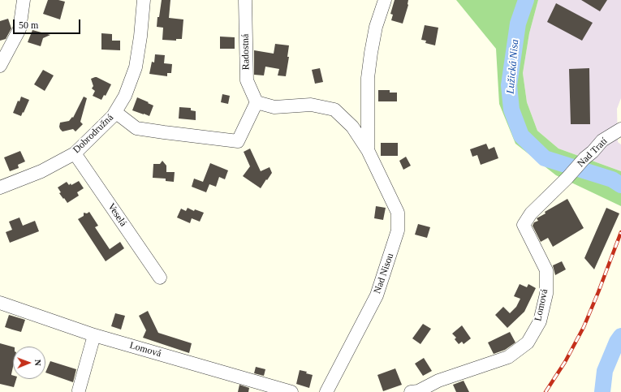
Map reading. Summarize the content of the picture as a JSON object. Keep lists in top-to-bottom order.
{
  "streets": {
    "street": [
      "Radostná",
      "Dobrodružná",
      "Nad Tratí",
      "Veselá",
      "Nad Nisou",
      "Lomová"
    ]
  },
  "crossings": [
    ["Radostná", "Nad Nisou"],
    ["Dobrodružná", "Veselá"],
    ["Nad Tratí", "Lomová"]
  ],
  "water": ["Lužická Nisa"],
  "scale_bar": "50 m",
  "north": "right"
}
